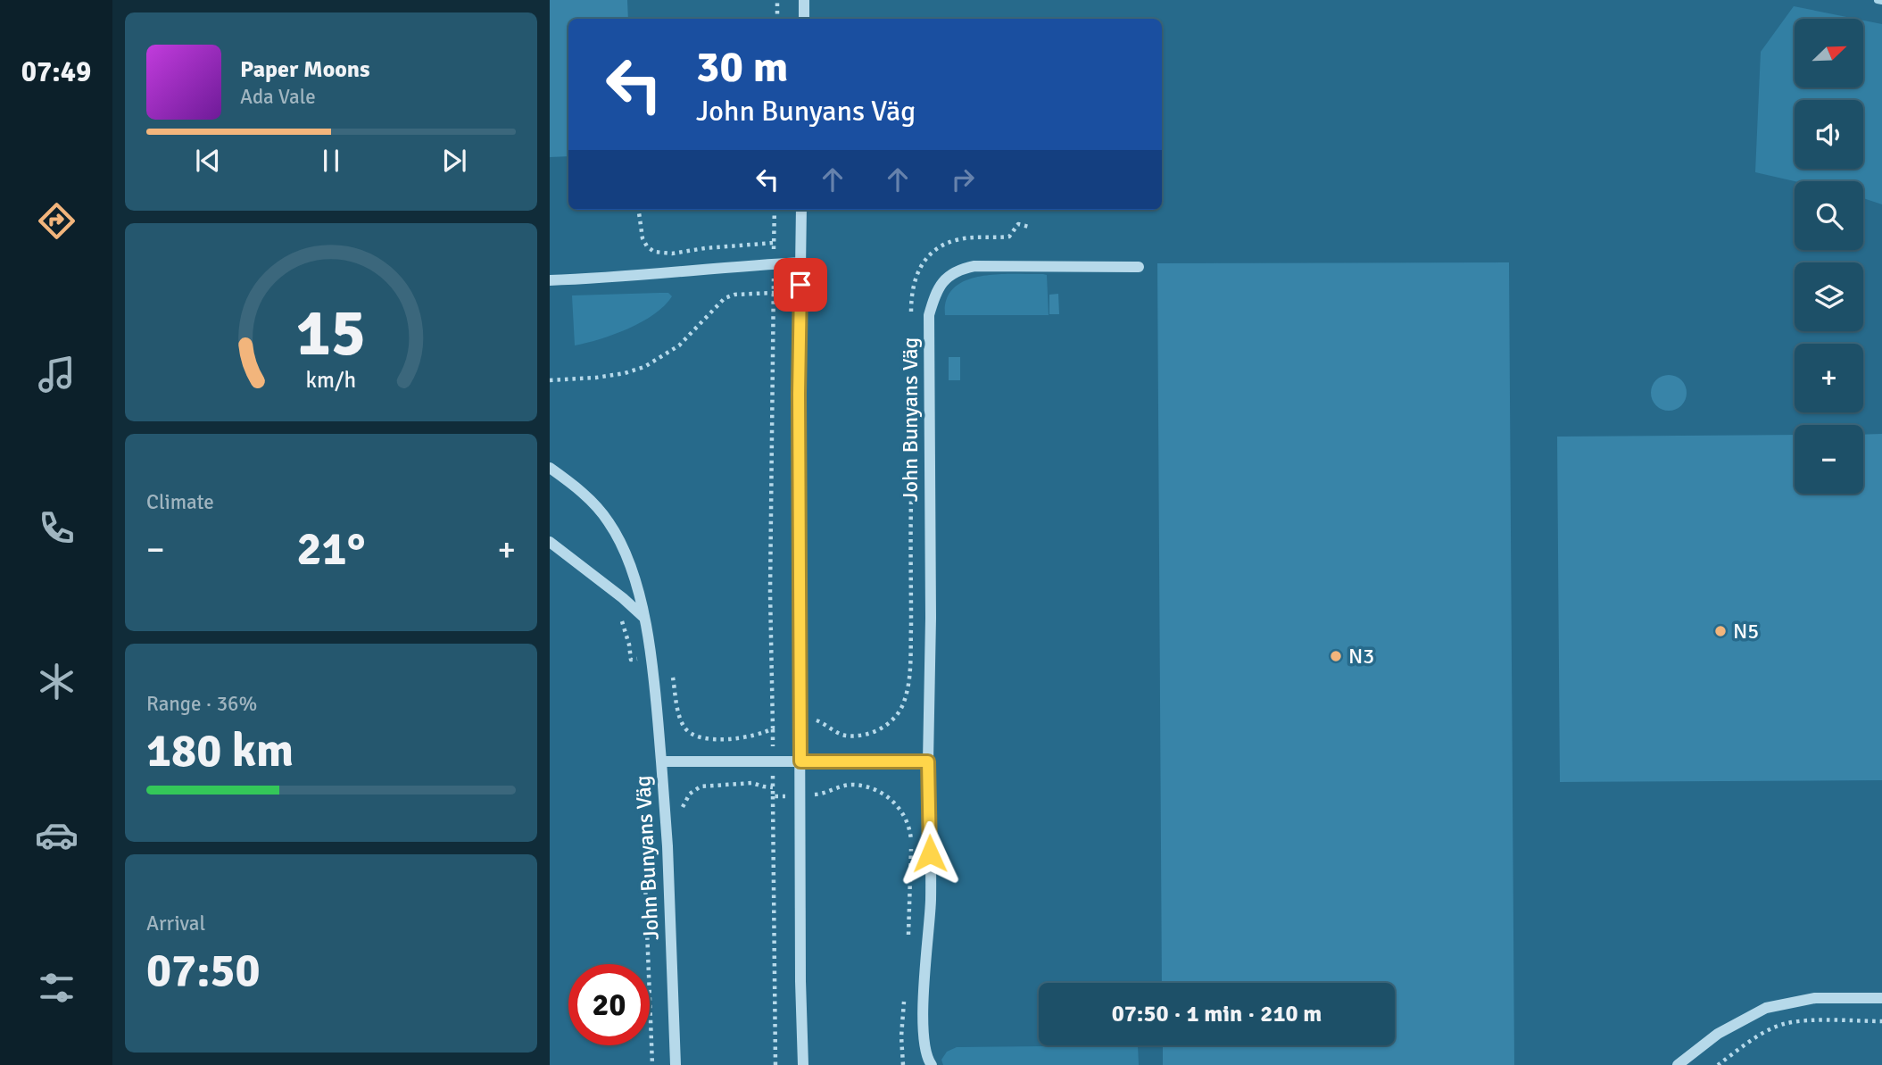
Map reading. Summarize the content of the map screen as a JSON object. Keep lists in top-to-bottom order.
{
  "streets": {
    "street": ["John Bunyans Väg"]
  },
  "places": ["N5", "N3"],
  "north": "top right",
  "page": {
    "tabs": "07:49",
    "map_buttons": ["+", "−"],
    "turn": ["30 m", "John Bunyans Väg"],
    "song": ["Paper Moons", "Ada Vale"],
    "tile": [
      "Climate",
      ["Range · 36%", "180 km"],
      ["Arrival", "07:50"]
    ],
    "heat": ["−", "21°", "+"],
    "limit": "20",
    "trip": "07:50 · 1 min · 210 m",
    "gauge": ["15", "km/h"]
  }
}
